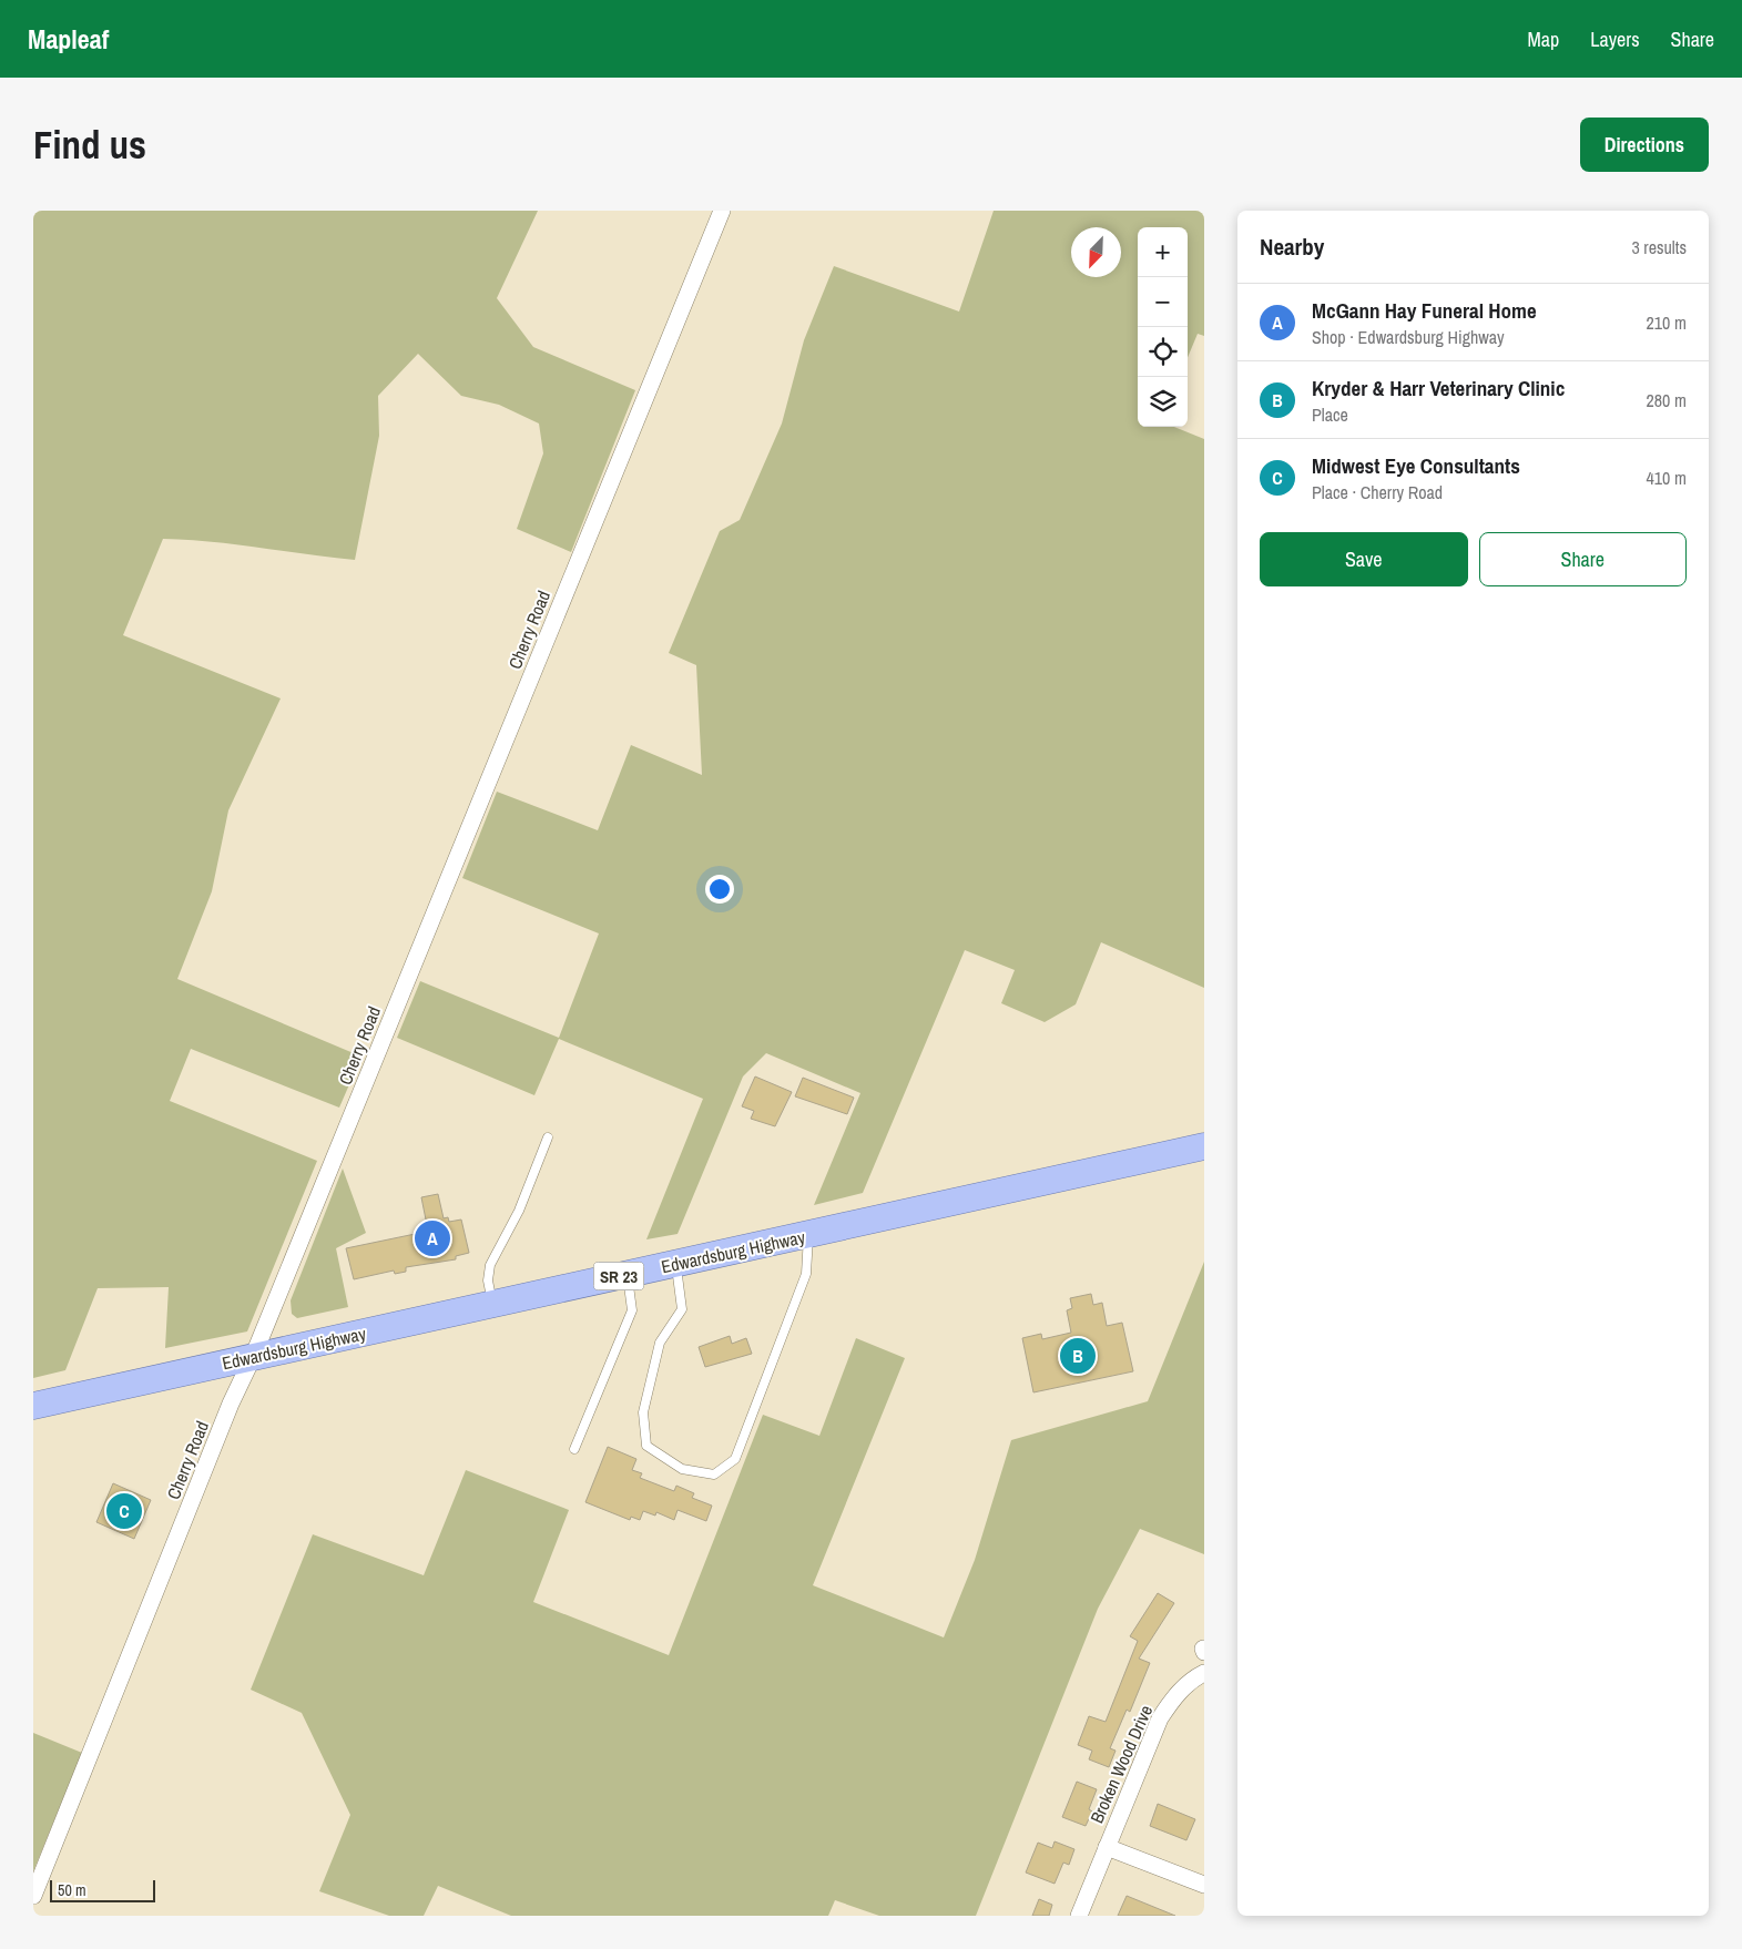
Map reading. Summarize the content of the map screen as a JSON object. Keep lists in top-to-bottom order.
{
  "streets": {
    "main road": ["Edwardsburg Highway", "SR 23"],
    "street": ["Cherry Road", "Broken Wood Drive"]
  },
  "crossings": [
    ["Cherry Road", "Edwardsburg Highway"]
  ],
  "scale_bar": "50 m",
  "north": "bottom left",
  "page": {
    "header": "Mapleaf",
    "nav": ["Map", "Layers", "Share"],
    "buttons": [
      "Directions",
      ["Save", "Share"]
    ],
    "title": "Find us",
    "heading": ["Nearby", "3 results"],
    "map_buttons": ["+", "−"],
    "list": [
      {
        "mark": "A",
        "name": "McGann Hay Funeral Home",
        "note": "Shop · Edwardsburg Highway",
        "value": "210 m"
      },
      {
        "mark": "B",
        "name": "Kryder & Harr Veterinary Clinic",
        "note": "Place",
        "value": "280 m"
      },
      {
        "mark": "C",
        "name": "Midwest Eye Consultants",
        "note": "Place · Cherry Road",
        "value": "410 m"
      }
    ],
    "pins": ["A", "B", "C"],
    "scale": "50 m"
  }
}
